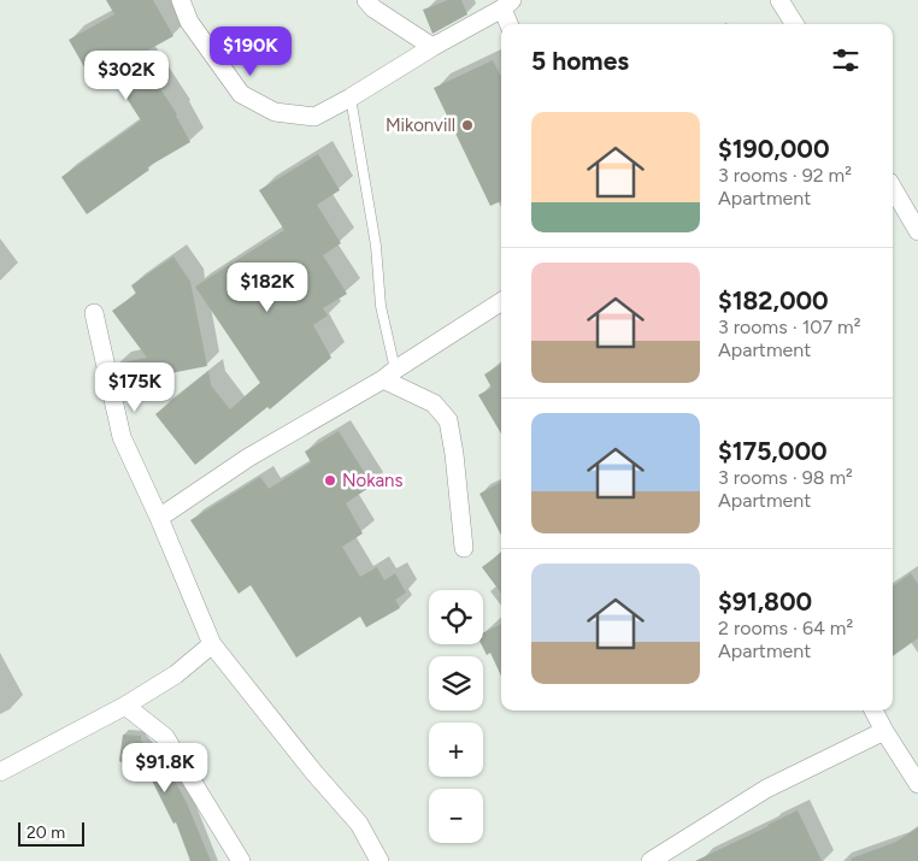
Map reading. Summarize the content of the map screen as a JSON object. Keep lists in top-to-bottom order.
{
  "places": ["Mikonvill", "Nokans"],
  "scale_bar": "20 m",
  "page": {
    "heading": "5 homes",
    "price": [
      "$190K",
      "$302K",
      "$182K",
      "$175K",
      "$91.8K"
    ],
    "list": [
      {
        "name": "$190,000",
        "note": "3 rooms · 92 m² · Apartment"
      },
      {
        "name": "$182,000",
        "note": "3 rooms · 107 m² · Apartment"
      },
      {
        "name": "$175,000",
        "note": "3 rooms · 98 m² · Apartment"
      },
      {
        "name": "$91,800",
        "note": "2 rooms · 64 m² · Apartment"
      }
    ],
    "map_buttons": ["+", "−"],
    "scale": "20 m"
  }
}
